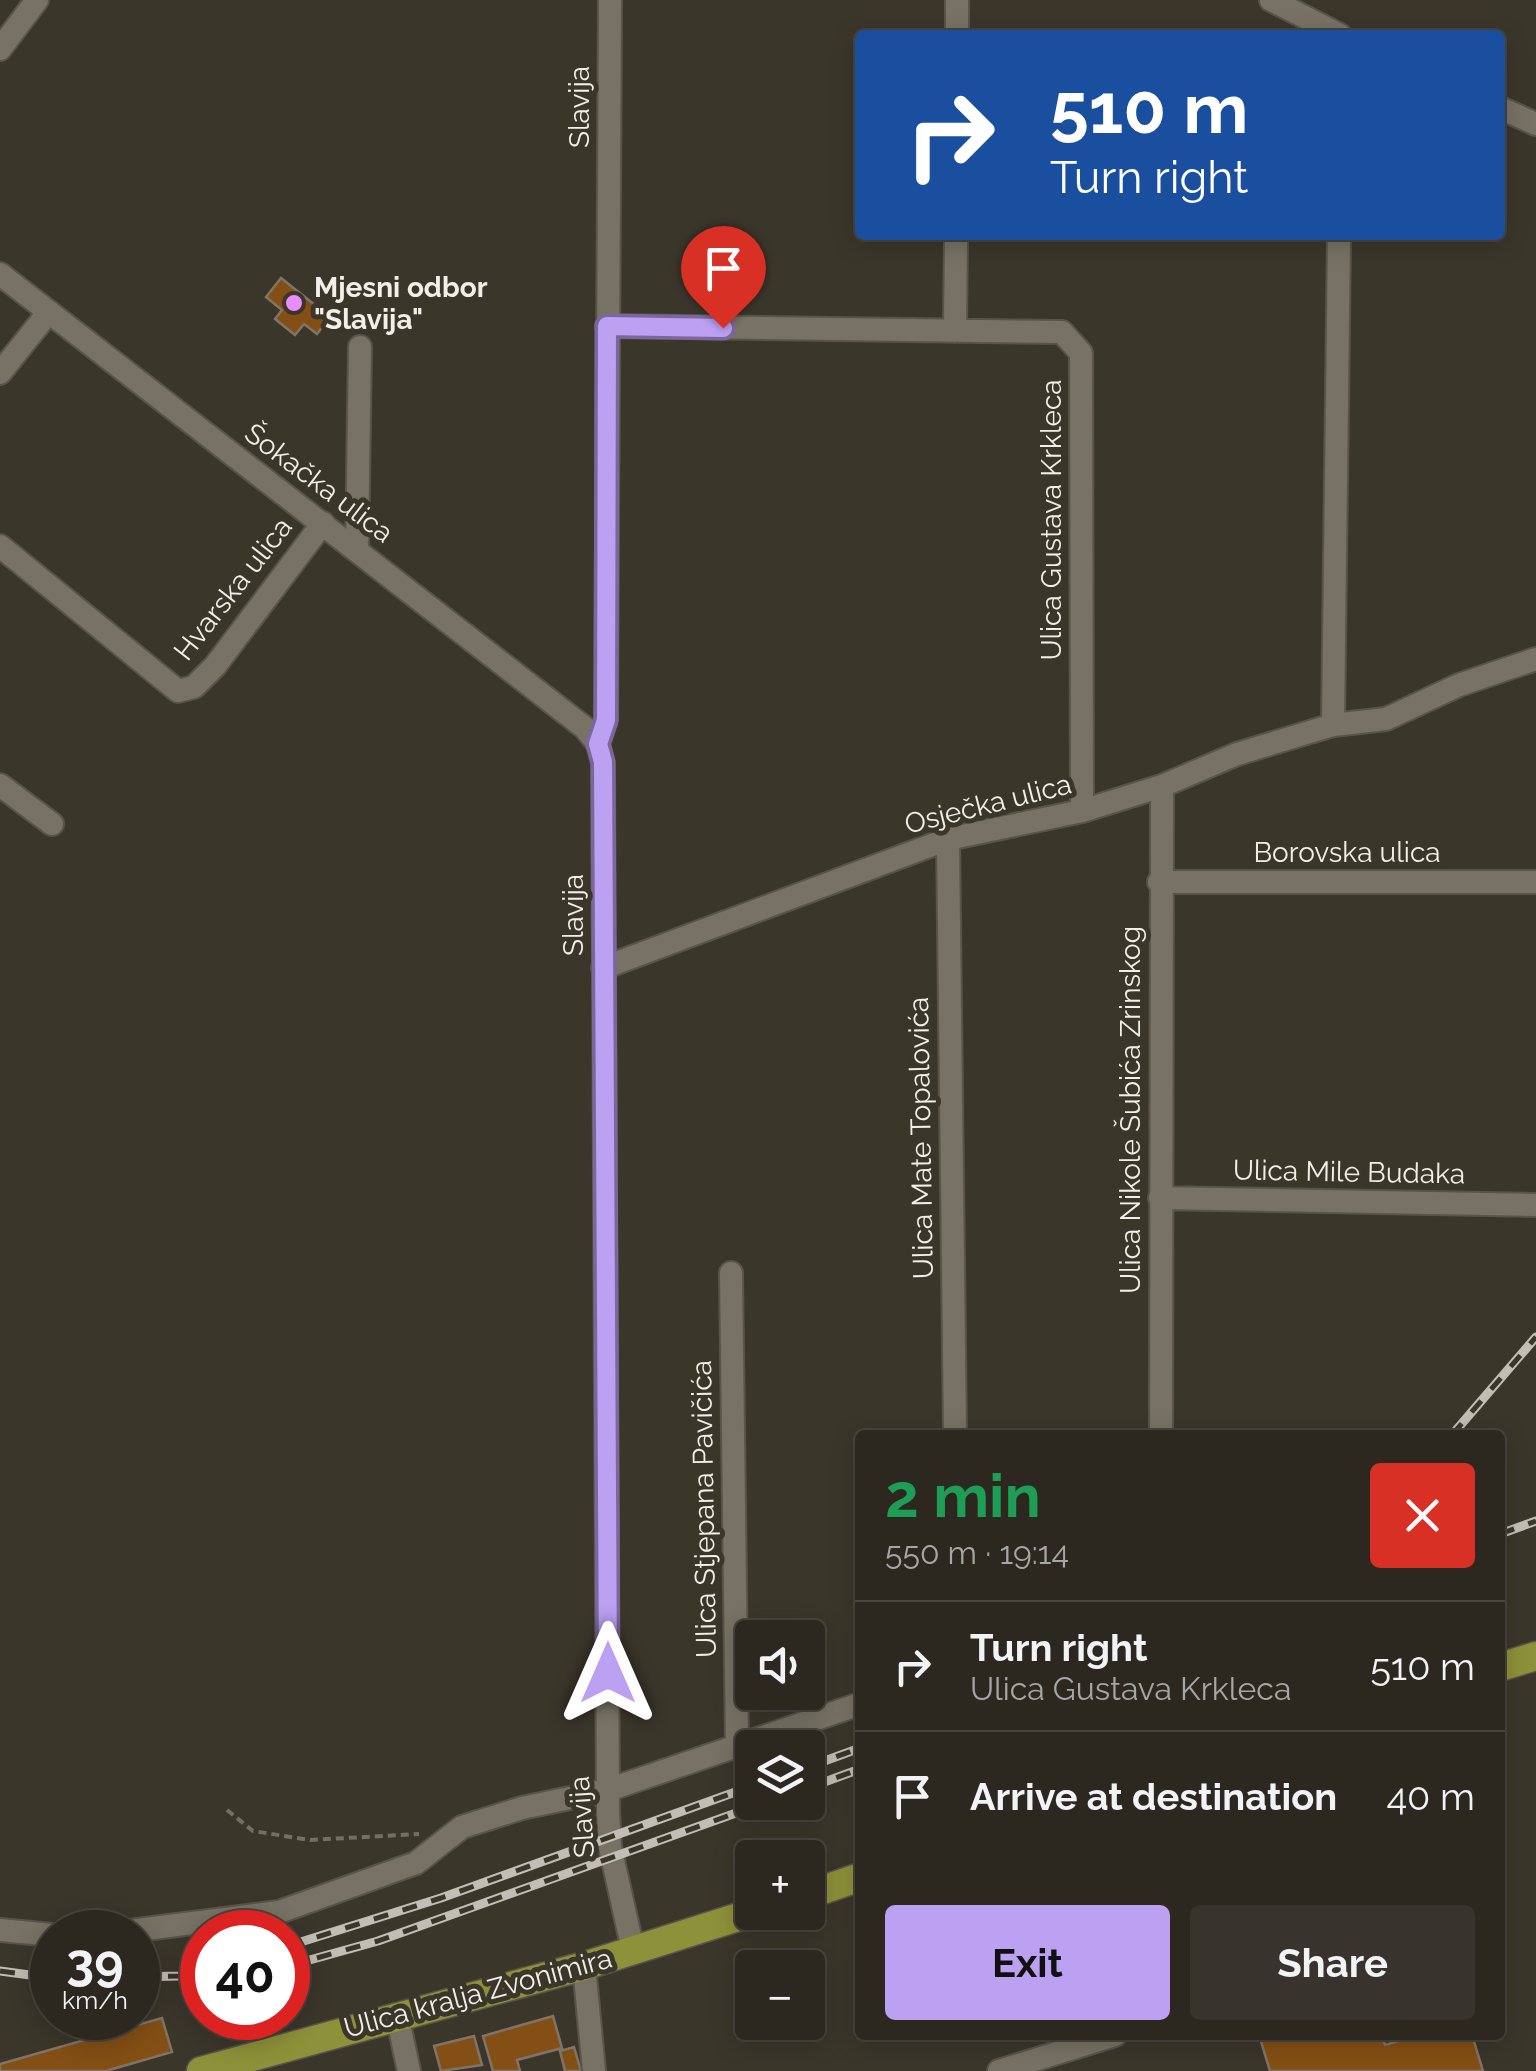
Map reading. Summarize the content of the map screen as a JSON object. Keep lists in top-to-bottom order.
{
  "streets": {
    "main road": ["Ulica kralja Zvonimira"],
    "street": [
      "Slavija",
      "Šokačka ulica",
      "Ulica Gustava Krkleca",
      "Hvarska ulica",
      "Osječka ulica",
      "Borovska ulica",
      "Ulica Nikole Šubića Zrinskog",
      "Ulica Mate Topalovića",
      "Ulica Mile Budaka",
      "Ulica Stjepana Pavičića"
    ]
  },
  "crossings": [
    ["Slavija", "Šokačka ulica"],
    ["Slavija", "Ulica Gustava Krkleca"],
    ["Slavija", "Osječka ulica"],
    ["Slavija", "Ulica kralja Zvonimira"],
    ["Šokačka ulica", "Hvarska ulica"],
    ["Ulica Gustava Krkleca", "Osječka ulica"],
    ["Osječka ulica", "Ulica Nikole Šubića Zrinskog"],
    ["Osječka ulica", "Ulica Mate Topalovića"],
    ["Borovska ulica", "Ulica Nikole Šubića Zrinskog"],
    ["Ulica Nikole Šubića Zrinskog", "Ulica Mile Budaka"]
  ],
  "places": ["Mjesni odbor \"Slavija\""],
  "page": {
    "turn": ["510 m", "Turn right"],
    "heading": ["2 min", "550 m · 19:14"],
    "list": [
      {
        "name": "Turn right",
        "note": "Ulica Gustava Krkleca",
        "value": "510 m"
      },
      {
        "name": "Arrive at destination",
        "value": "40 m"
      }
    ],
    "map_buttons": ["+", "−"],
    "buttons": ["Exit", "Share"],
    "speed": "39 km/h",
    "limit": "40"
  }
}
